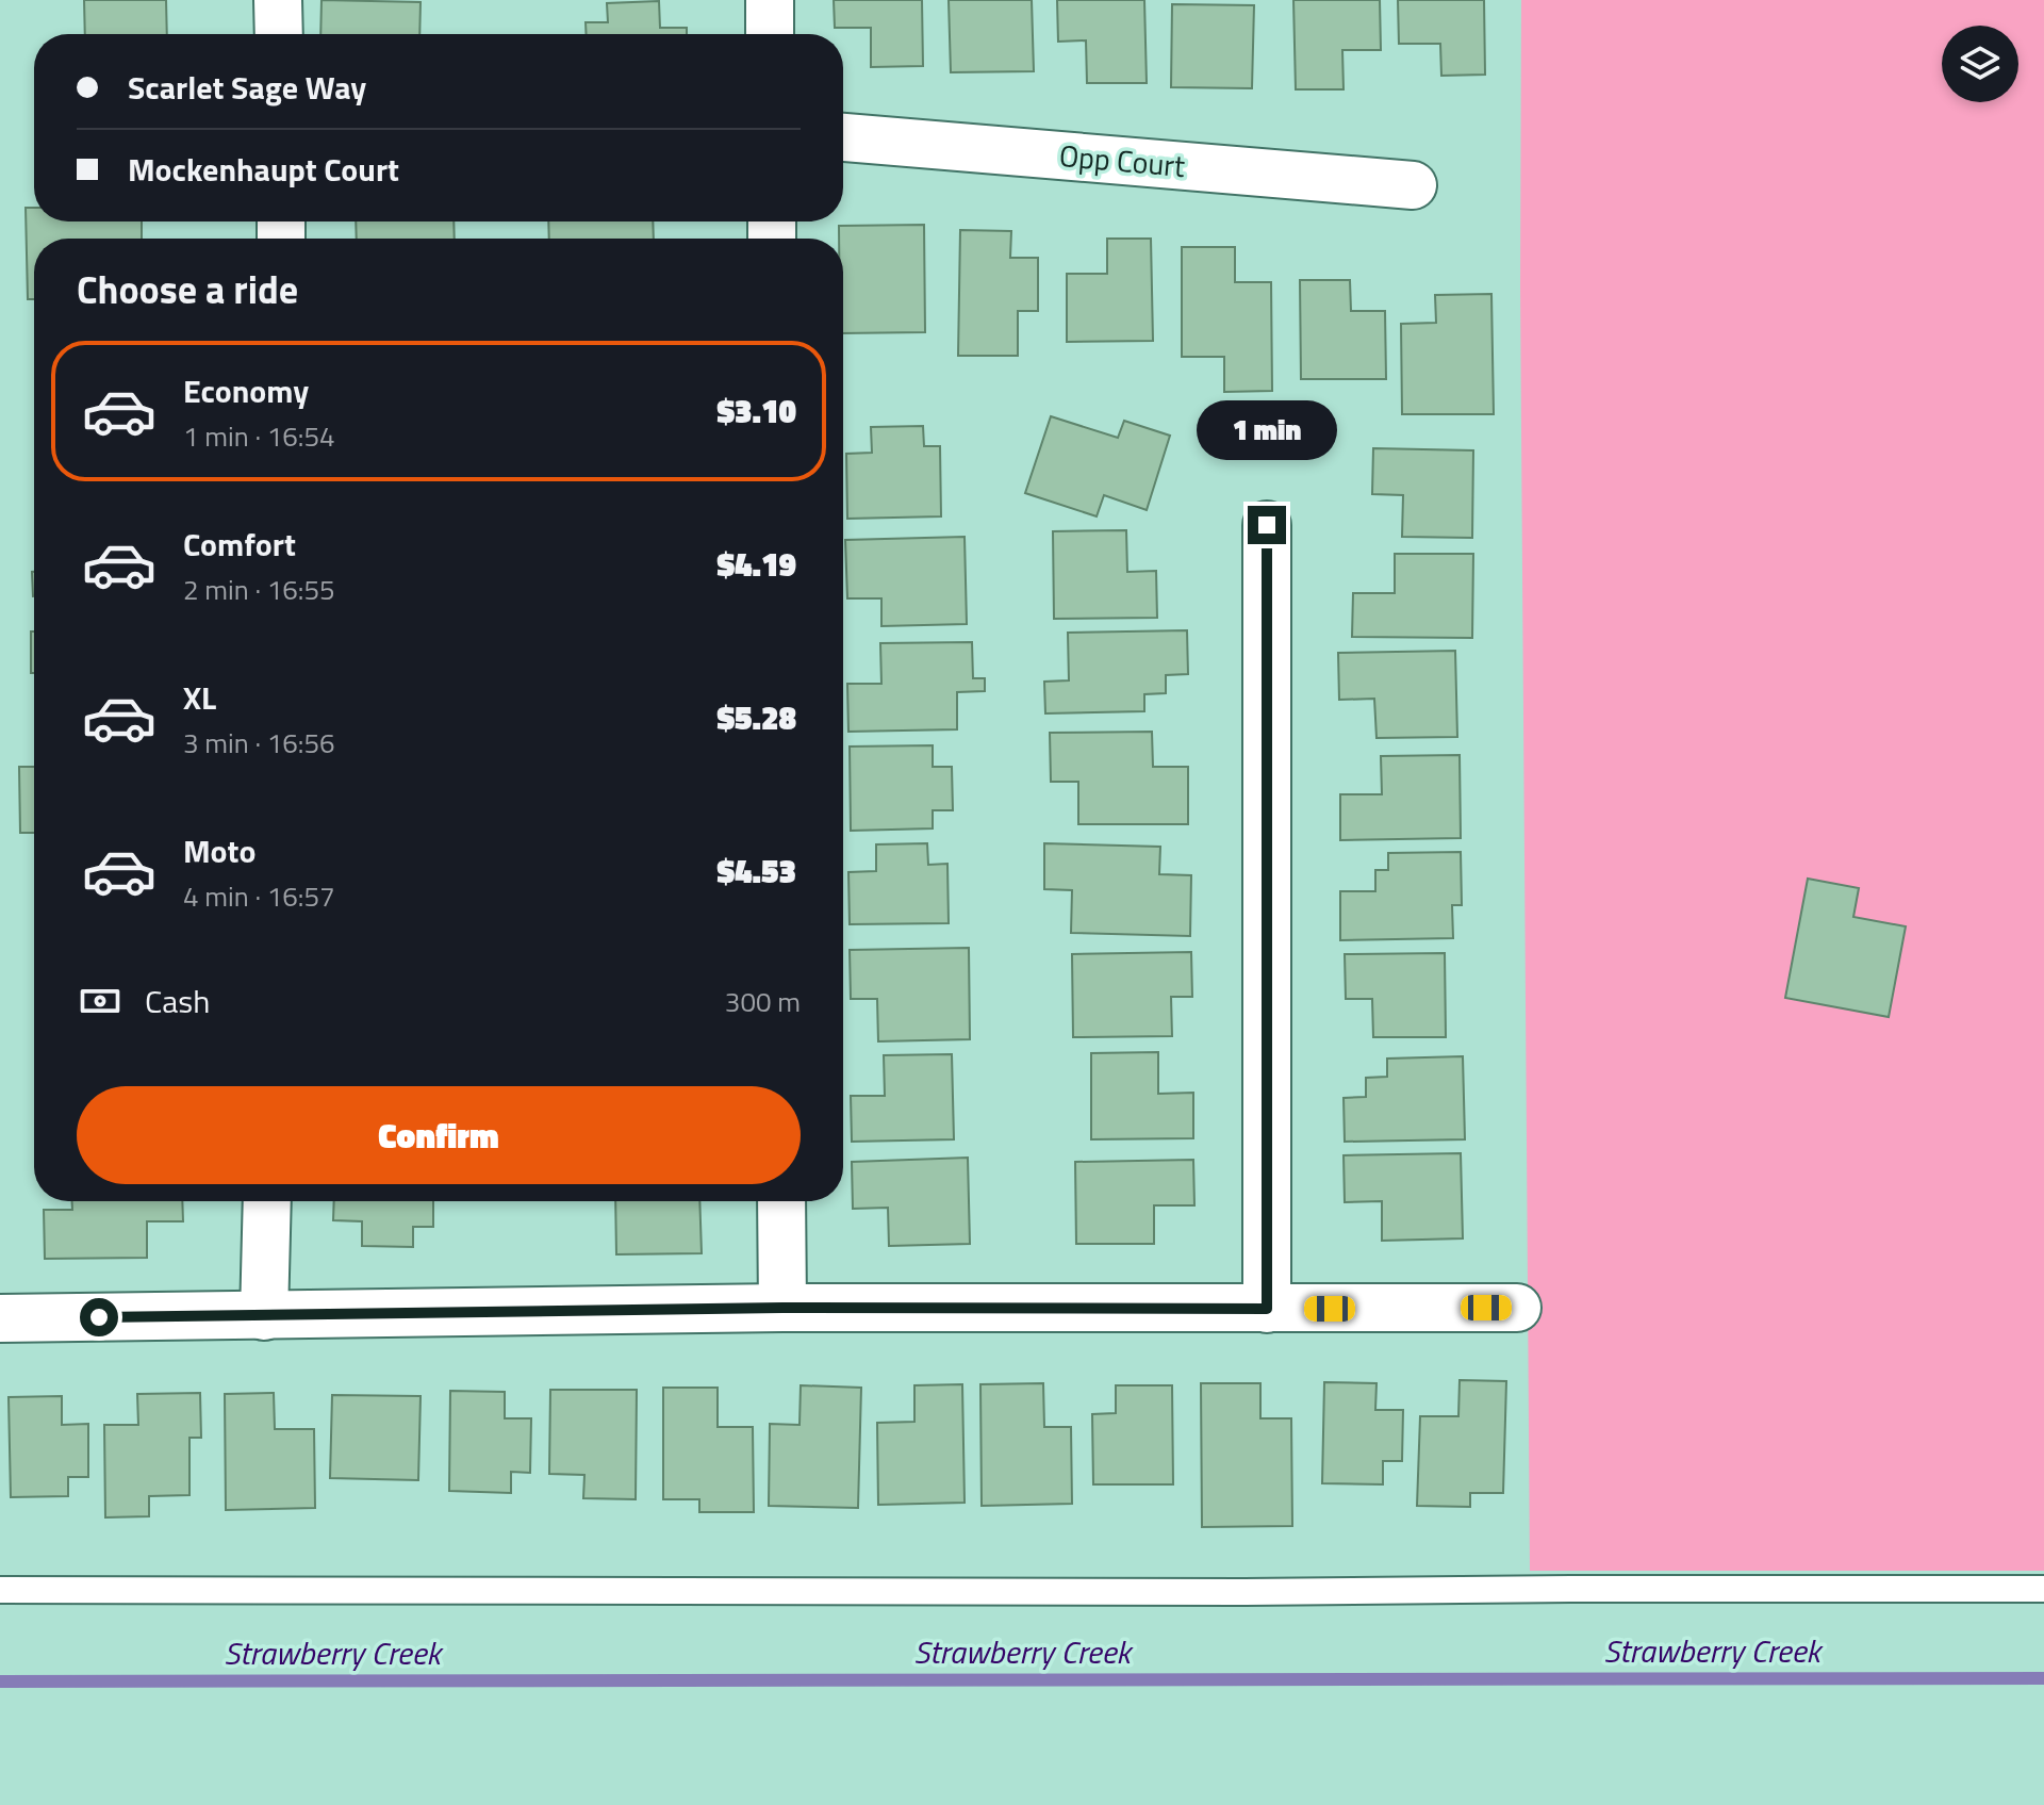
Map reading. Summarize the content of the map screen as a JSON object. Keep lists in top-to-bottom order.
{
  "streets": {
    "street": ["Opp Court"]
  },
  "water": ["Strawberry Creek"],
  "page": {
    "banner": ["Scarlet Sage Way", "Mockenhaupt Court"],
    "heading": "Choose a ride",
    "list": [
      {
        "name": "Economy",
        "note": "1 min · 16:54",
        "value": "$3.10"
      },
      {
        "name": "Comfort",
        "note": "2 min · 16:55",
        "value": "$4.19"
      },
      {
        "name": "XL",
        "note": "3 min · 16:56",
        "value": "$5.28"
      },
      {
        "name": "Moto",
        "note": "4 min · 16:57",
        "value": "$4.53"
      }
    ],
    "bubble": "1 min",
    "pay": ["Cash", "300 m"],
    "buttons": "Confirm"
  }
}
